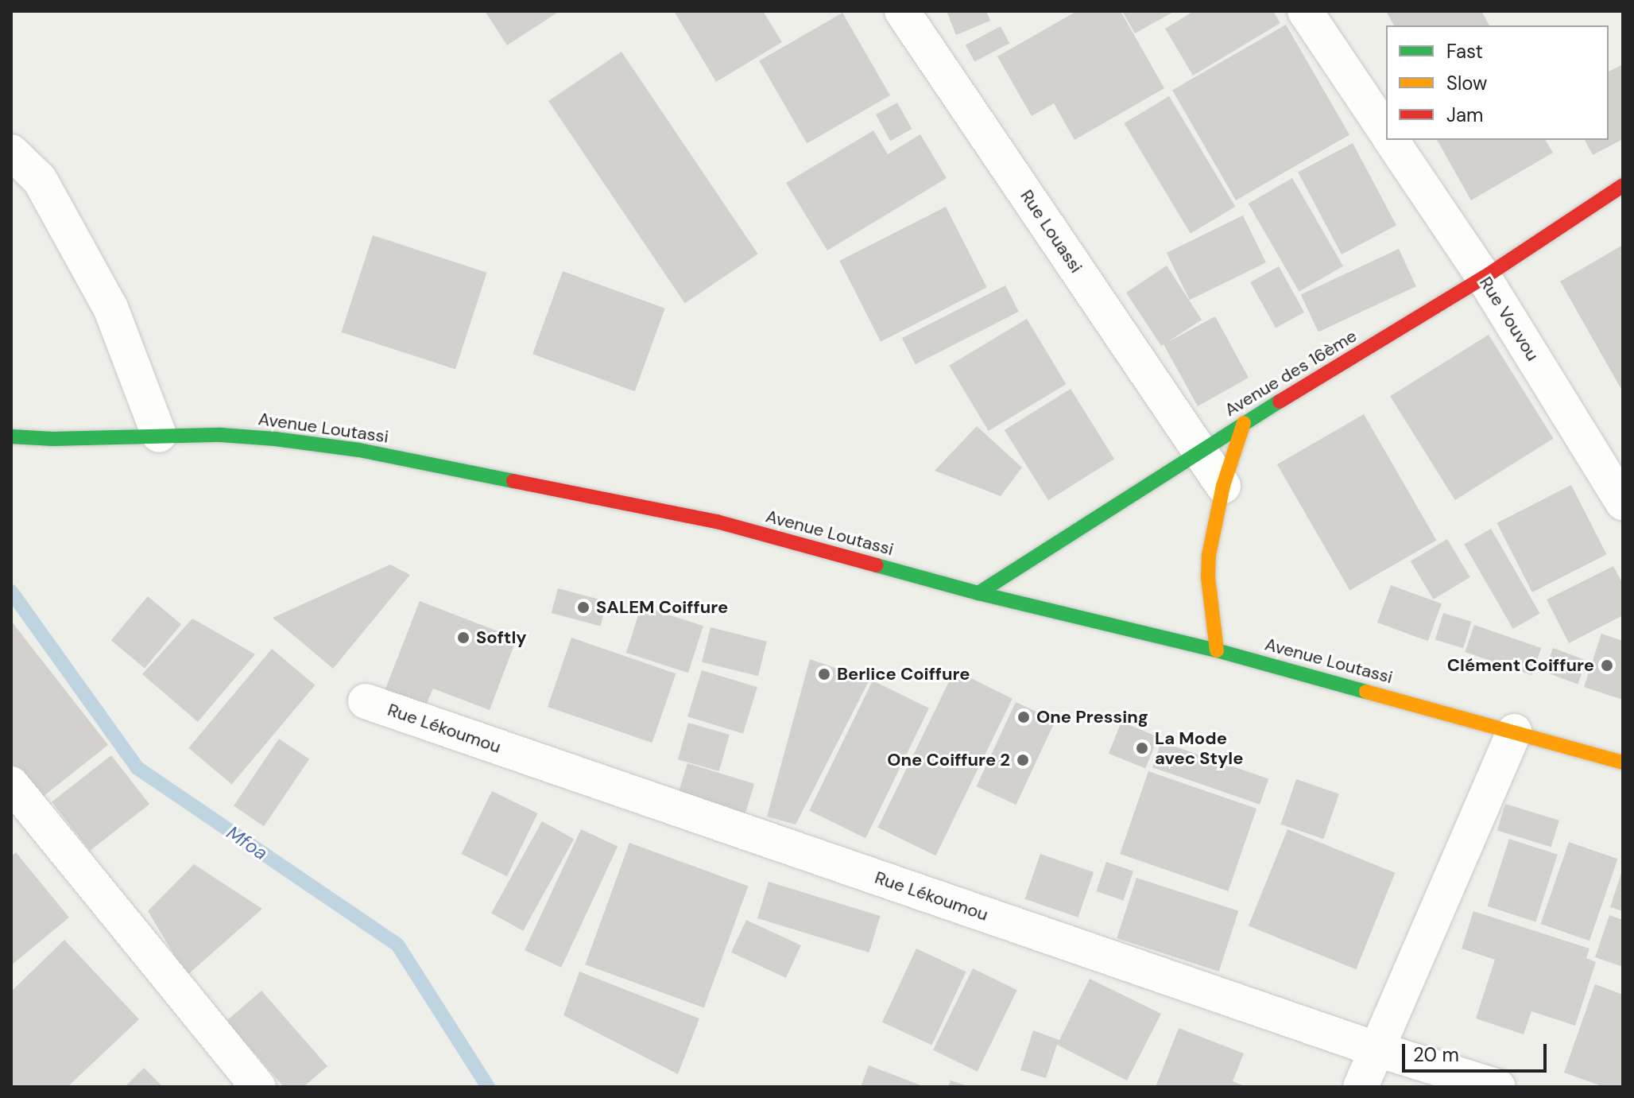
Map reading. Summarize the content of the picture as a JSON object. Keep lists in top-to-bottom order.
{
  "streets": {
    "main road": ["Avenue des 16ème", "Avenue Loutassi"],
    "street": ["Rue Louassi", "Rue Vouvou", "Rue Lékoumou"]
  },
  "crossings": [
    ["Rue Louassi", "Avenue des 16ème"],
    ["Rue Vouvou", "Avenue des 16ème"],
    ["Avenue des 16ème", "Avenue Loutassi"]
  ],
  "water": ["Mfoa"],
  "places": [
    "SALEM Coiffure",
    "Softly",
    "Clément Coiffure",
    "Berlice Coiffure",
    "One Pressing",
    "La Mode avec Style",
    "One Coiffure 2"
  ],
  "legend": ["Fast", "Slow", "Jam"],
  "scale_bar": "20 m"
}
